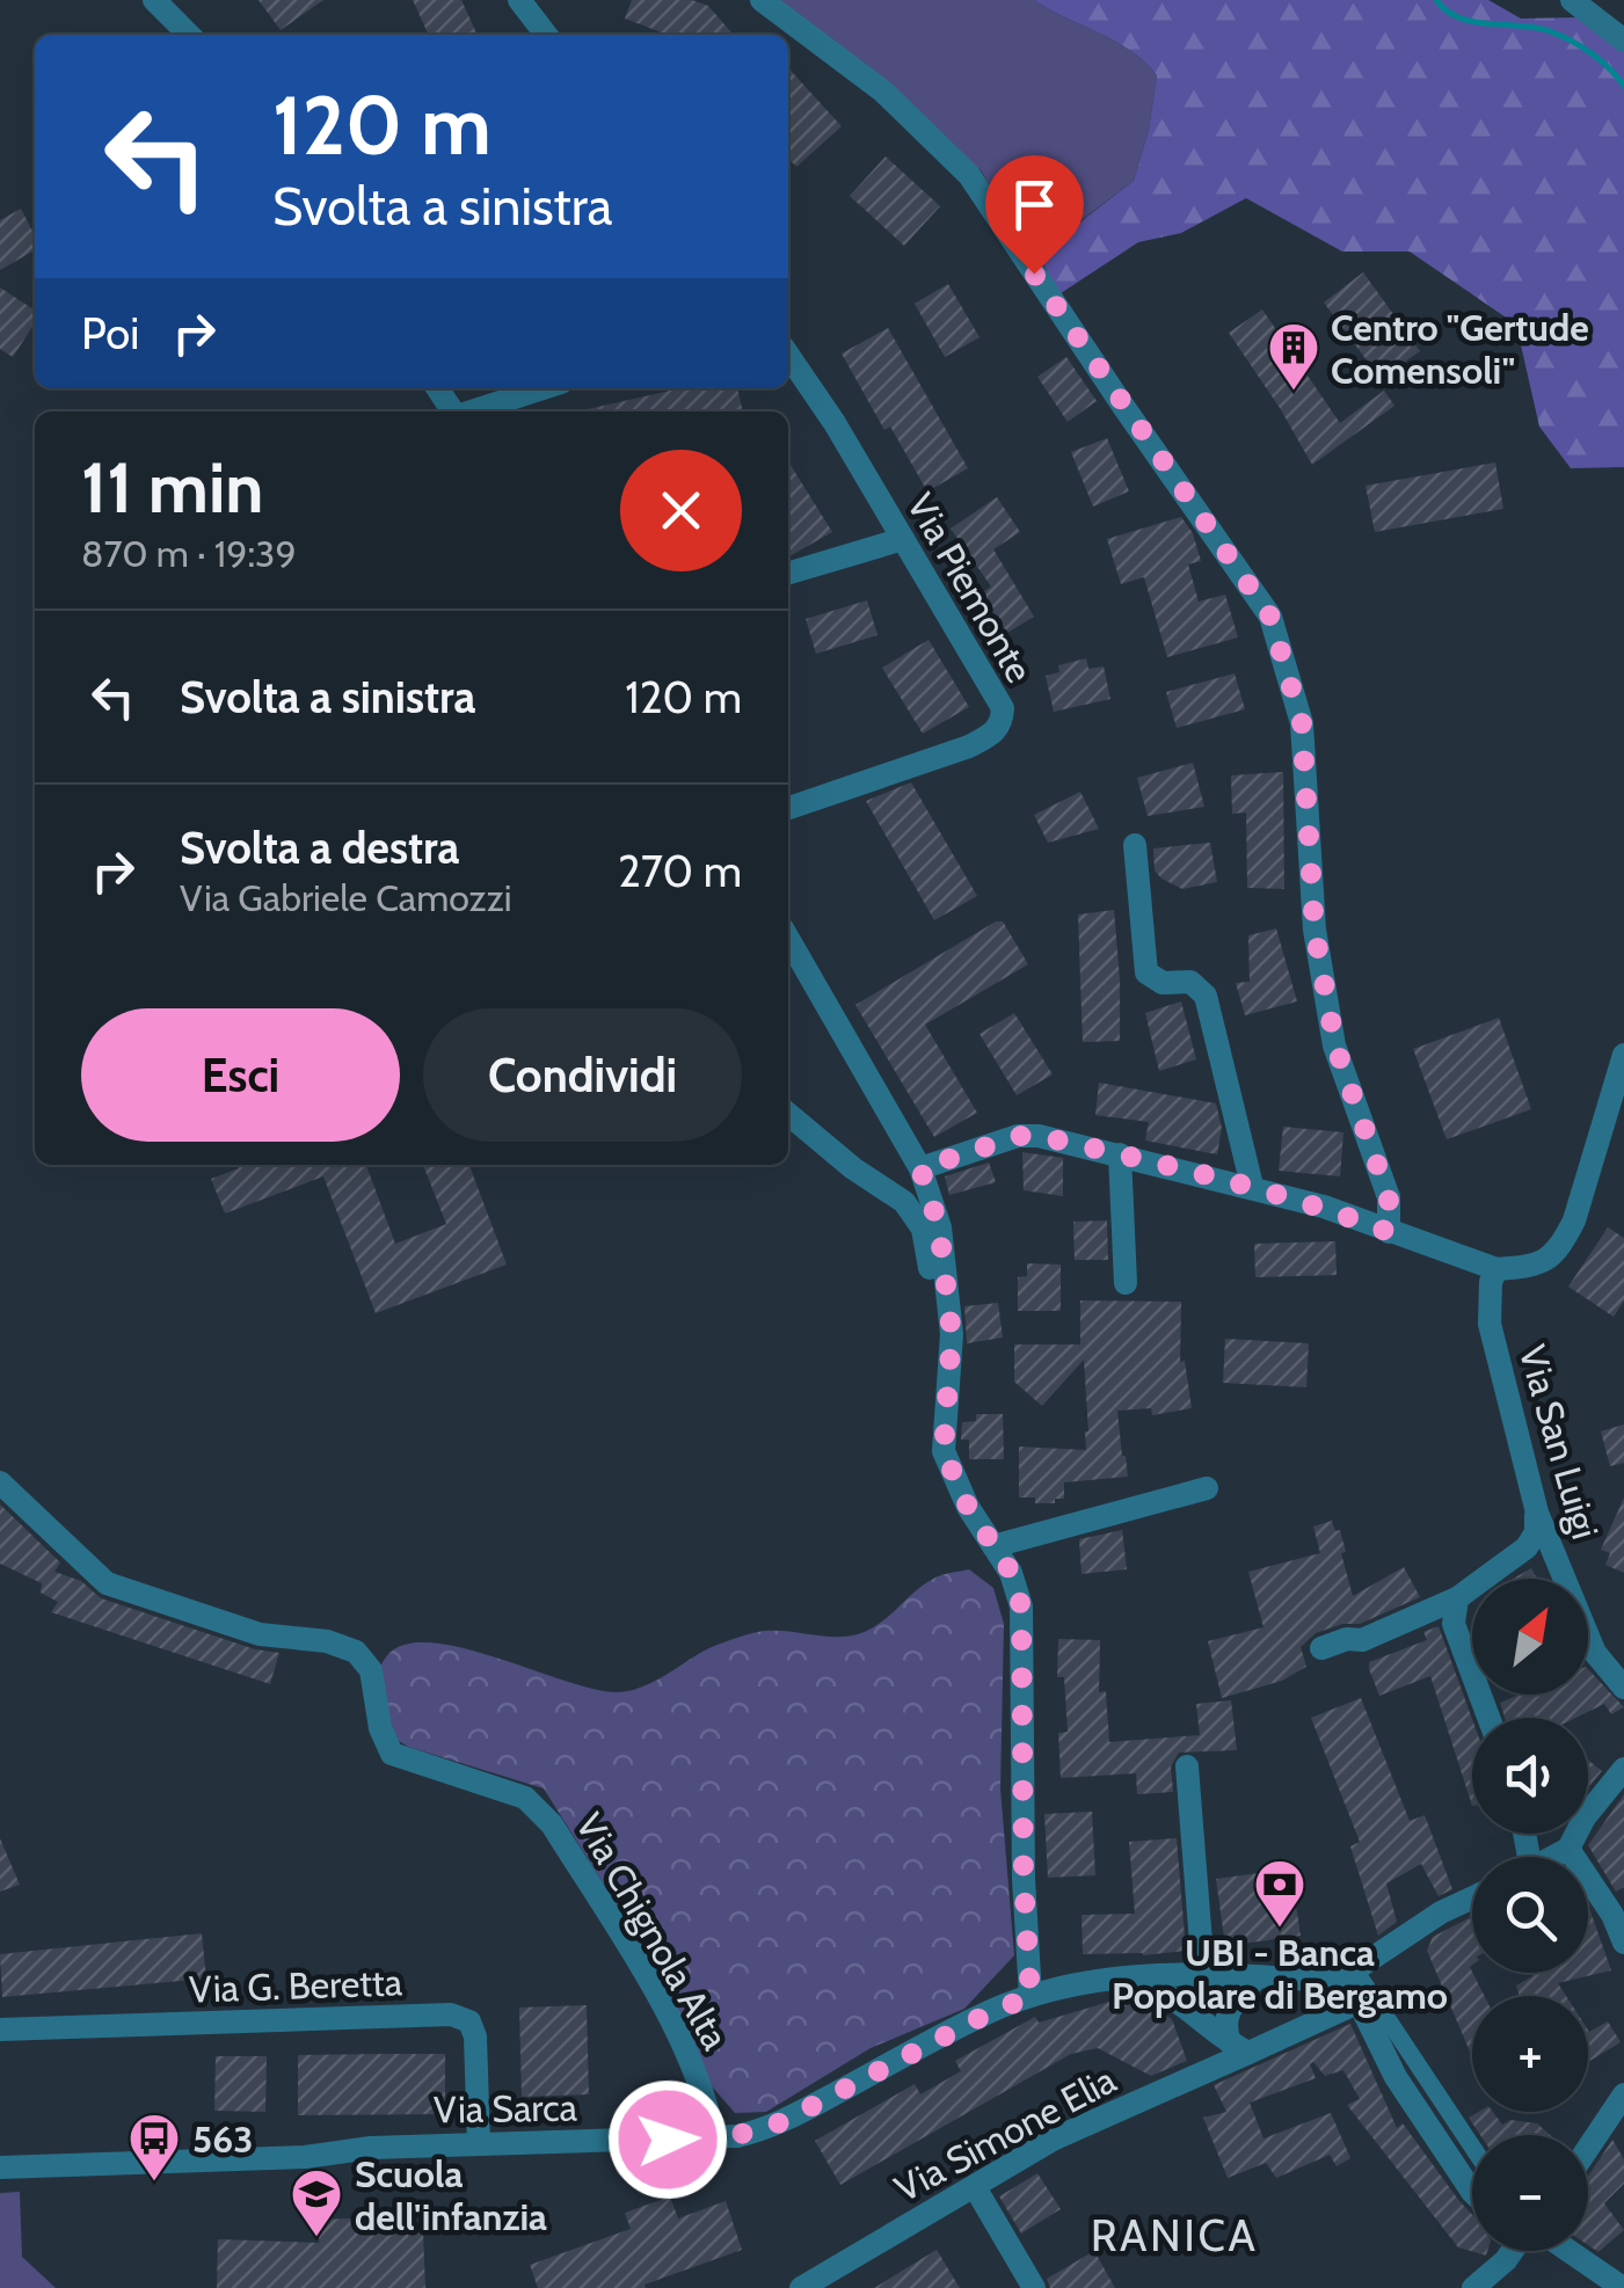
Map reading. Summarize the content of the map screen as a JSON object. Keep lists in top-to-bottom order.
{
  "streets": {
    "street": [
      "Via Piemonte",
      "Via San Luigi",
      "Via Chignola Alta",
      "Via G. Beretta",
      "Via Sarca",
      "Via Simone Elia"
    ]
  },
  "crossings": [
    ["Via Chignola Alta", "Via Sarca"],
    ["Via G. Beretta", "Via Sarca"]
  ],
  "districts": ["RANICA"],
  "places": {
    "building": ["Centro \"Gertude Comensoli\""],
    "bank": ["UBI - Banca Popolare di Bergamo"],
    "bus stop": ["563"],
    "school or university": ["Scuola dell'infanzia"]
  },
  "north": "top right",
  "page": {
    "turn": ["120 m", "Svolta a sinistra"],
    "then": "Poi",
    "heading": ["11 min", "870 m · 19:39"],
    "list": [
      {
        "name": "Svolta a sinistra",
        "value": "120 m"
      },
      {
        "name": "Svolta a destra",
        "note": "Via Gabriele Camozzi",
        "value": "270 m"
      }
    ],
    "buttons": ["Esci", "Condividi"],
    "map_buttons": ["+", "−"]
  }
}
